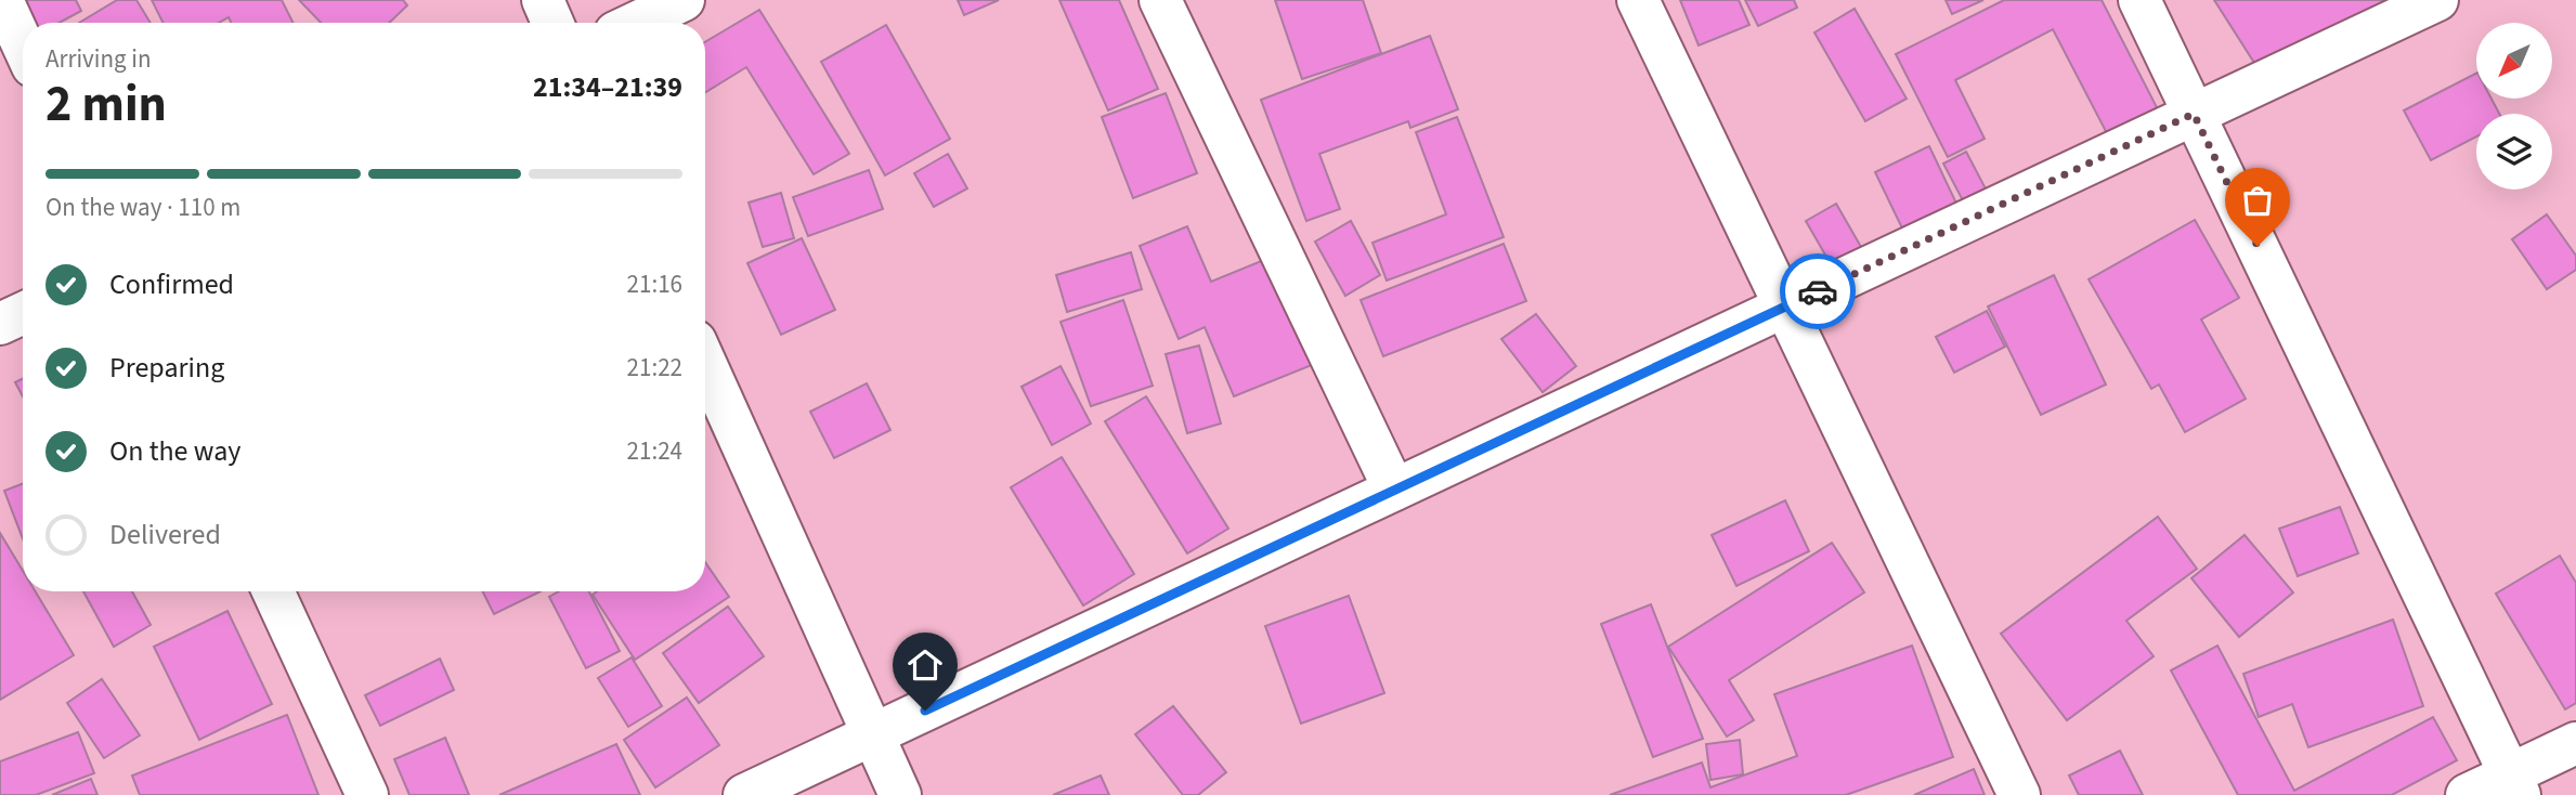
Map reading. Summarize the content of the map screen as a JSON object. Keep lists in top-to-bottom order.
{
  "north": "bottom left",
  "page": {
    "heading": ["2 min", "Arriving in", "21:34–21:39"],
    "bar": "On the way · 110 m",
    "list": [
      ["Confirmed", "21:16"],
      ["Preparing", "21:22"],
      ["On the way", "21:24"],
      "Delivered"
    ]
  }
}
